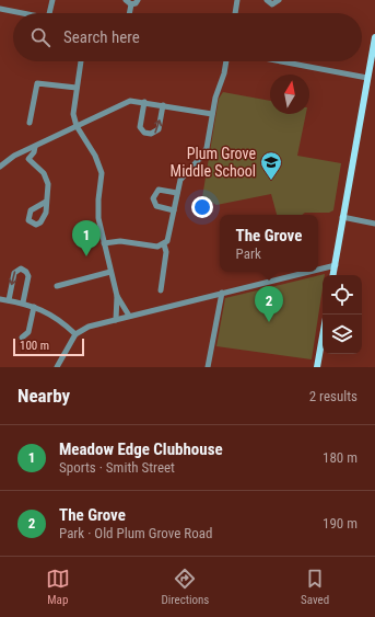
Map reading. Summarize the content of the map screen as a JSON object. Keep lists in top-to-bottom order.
{
  "places": {
    "school or university": ["Plum Grove Middle School"]
  },
  "scale_bar": "100 m",
  "north": "top",
  "page": {
    "search": "Search here",
    "popup": ["The Grove", "Park"],
    "pins": ["1", "2"],
    "scale": "100 m",
    "heading": ["Nearby", "2 results"],
    "list": [
      {
        "mark": "1",
        "name": "Meadow Edge Clubhouse",
        "note": "Sports · Smith Street",
        "value": "180 m"
      },
      {
        "mark": "2",
        "name": "The Grove",
        "note": "Park · Old Plum Grove Road",
        "value": "190 m"
      }
    ],
    "nav": ["Map", "Directions", "Saved"]
  }
}
